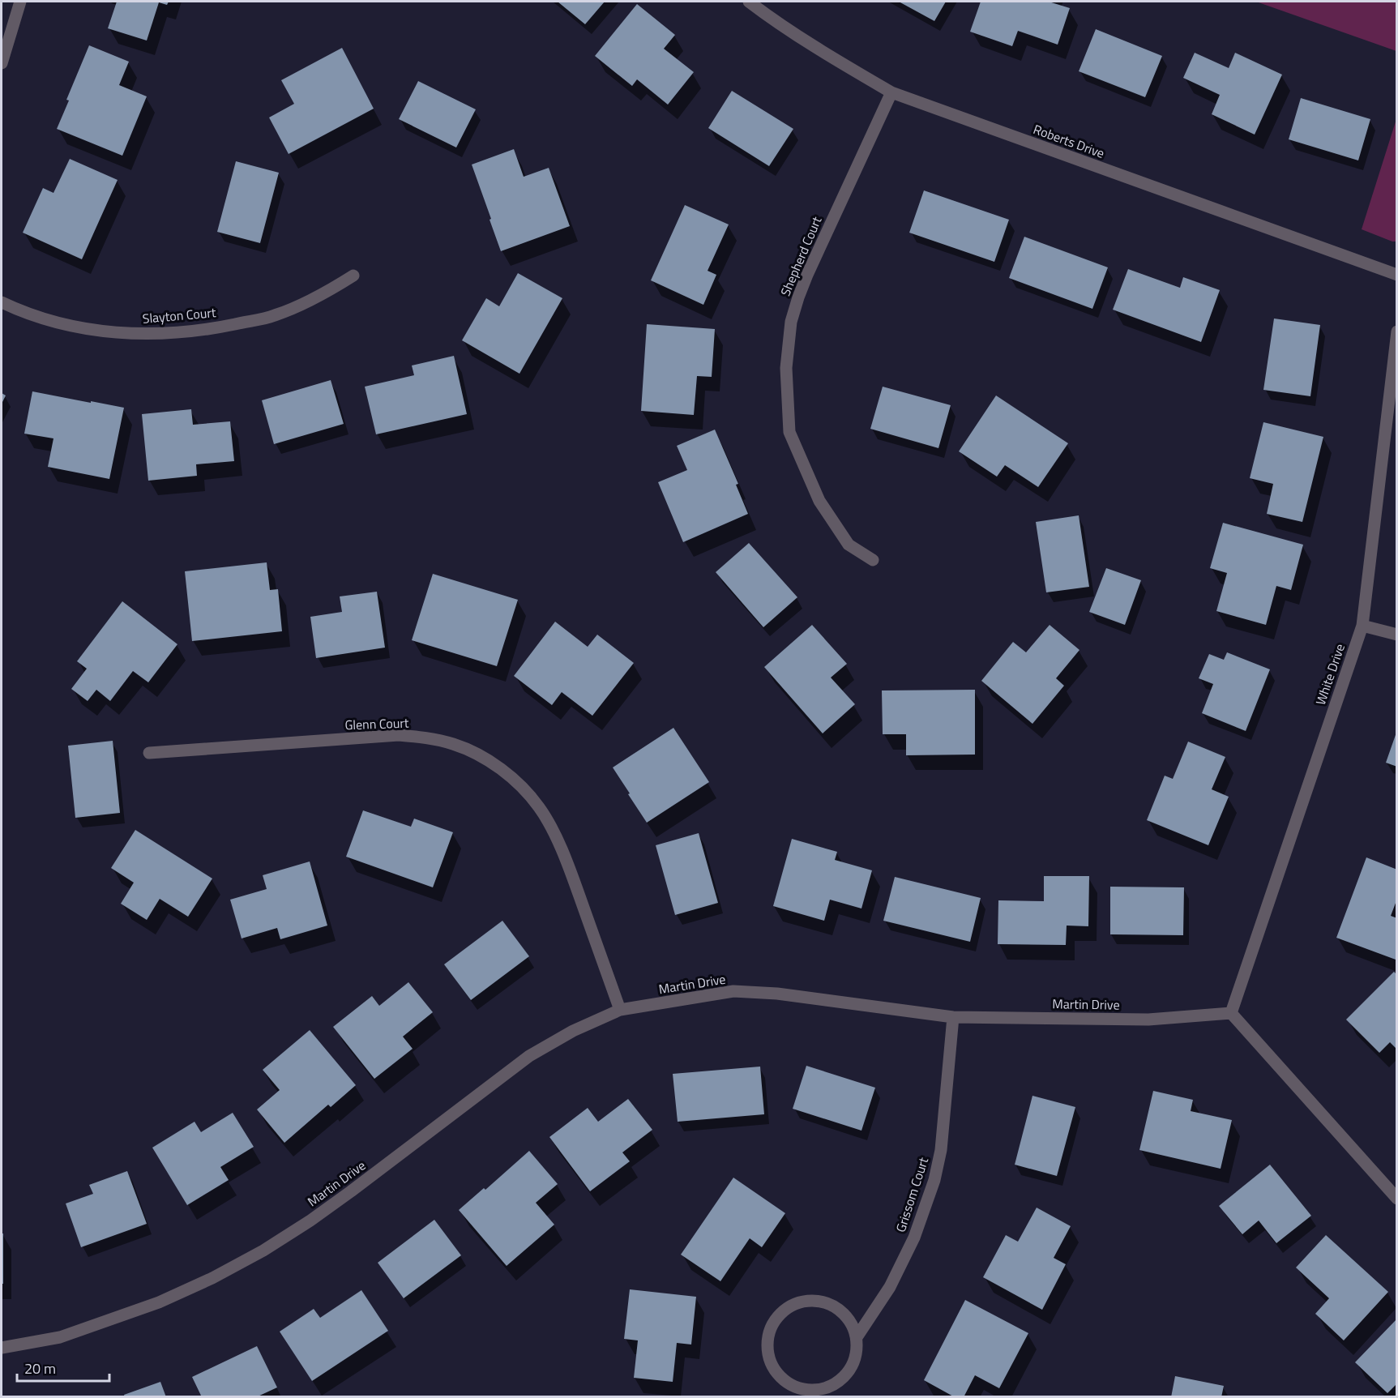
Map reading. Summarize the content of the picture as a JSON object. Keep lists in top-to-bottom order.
{
  "streets": {
    "street": [
      "Roberts Drive",
      "Shepherd Court",
      "Slayton Court",
      "White Drive",
      "Glenn Court",
      "Martin Drive",
      "Grissom Court"
    ]
  },
  "crossings": [
    ["Roberts Drive", "Shepherd Court"],
    ["White Drive", "Martin Drive"],
    ["Glenn Court", "Martin Drive"],
    ["Martin Drive", "Grissom Court"]
  ],
  "scale_bar": "20 m"
}
